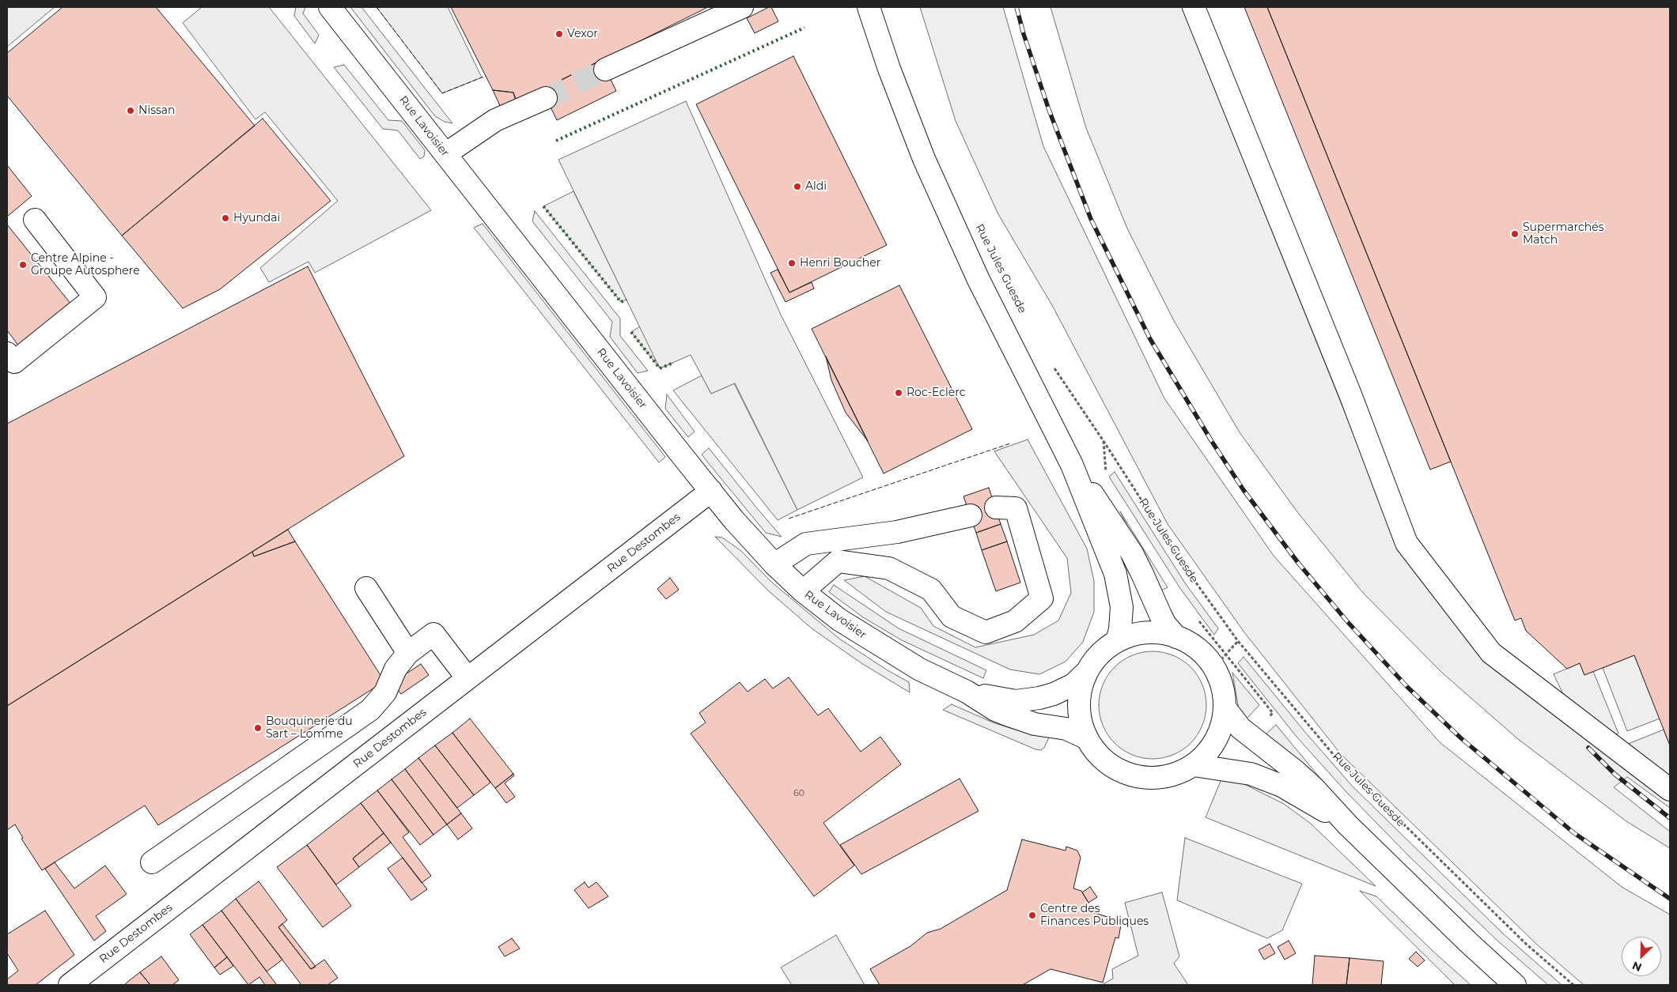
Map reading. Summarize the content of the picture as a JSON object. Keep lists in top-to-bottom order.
{
  "streets": {
    "street": ["Rue Lavoisier", "Rue Destombes"],
    "path": ["Rue Jules Guesde"]
  },
  "crossings": [
    ["Rue Lavoisier", "Rue Destombes"]
  ],
  "places": [
    "Vexor",
    "Nissan",
    "Aldi",
    "Hyundai",
    "Supermarchés Match",
    "Henri Boucher",
    "Centre Alpine - Groupe Autosphere",
    "Roc-Eclerc",
    "Bouquinerie du Sart – Lomme",
    "Centre des Finances Publiques"
  ],
  "house_numbers": ["60"],
  "north": "bottom left"
}
